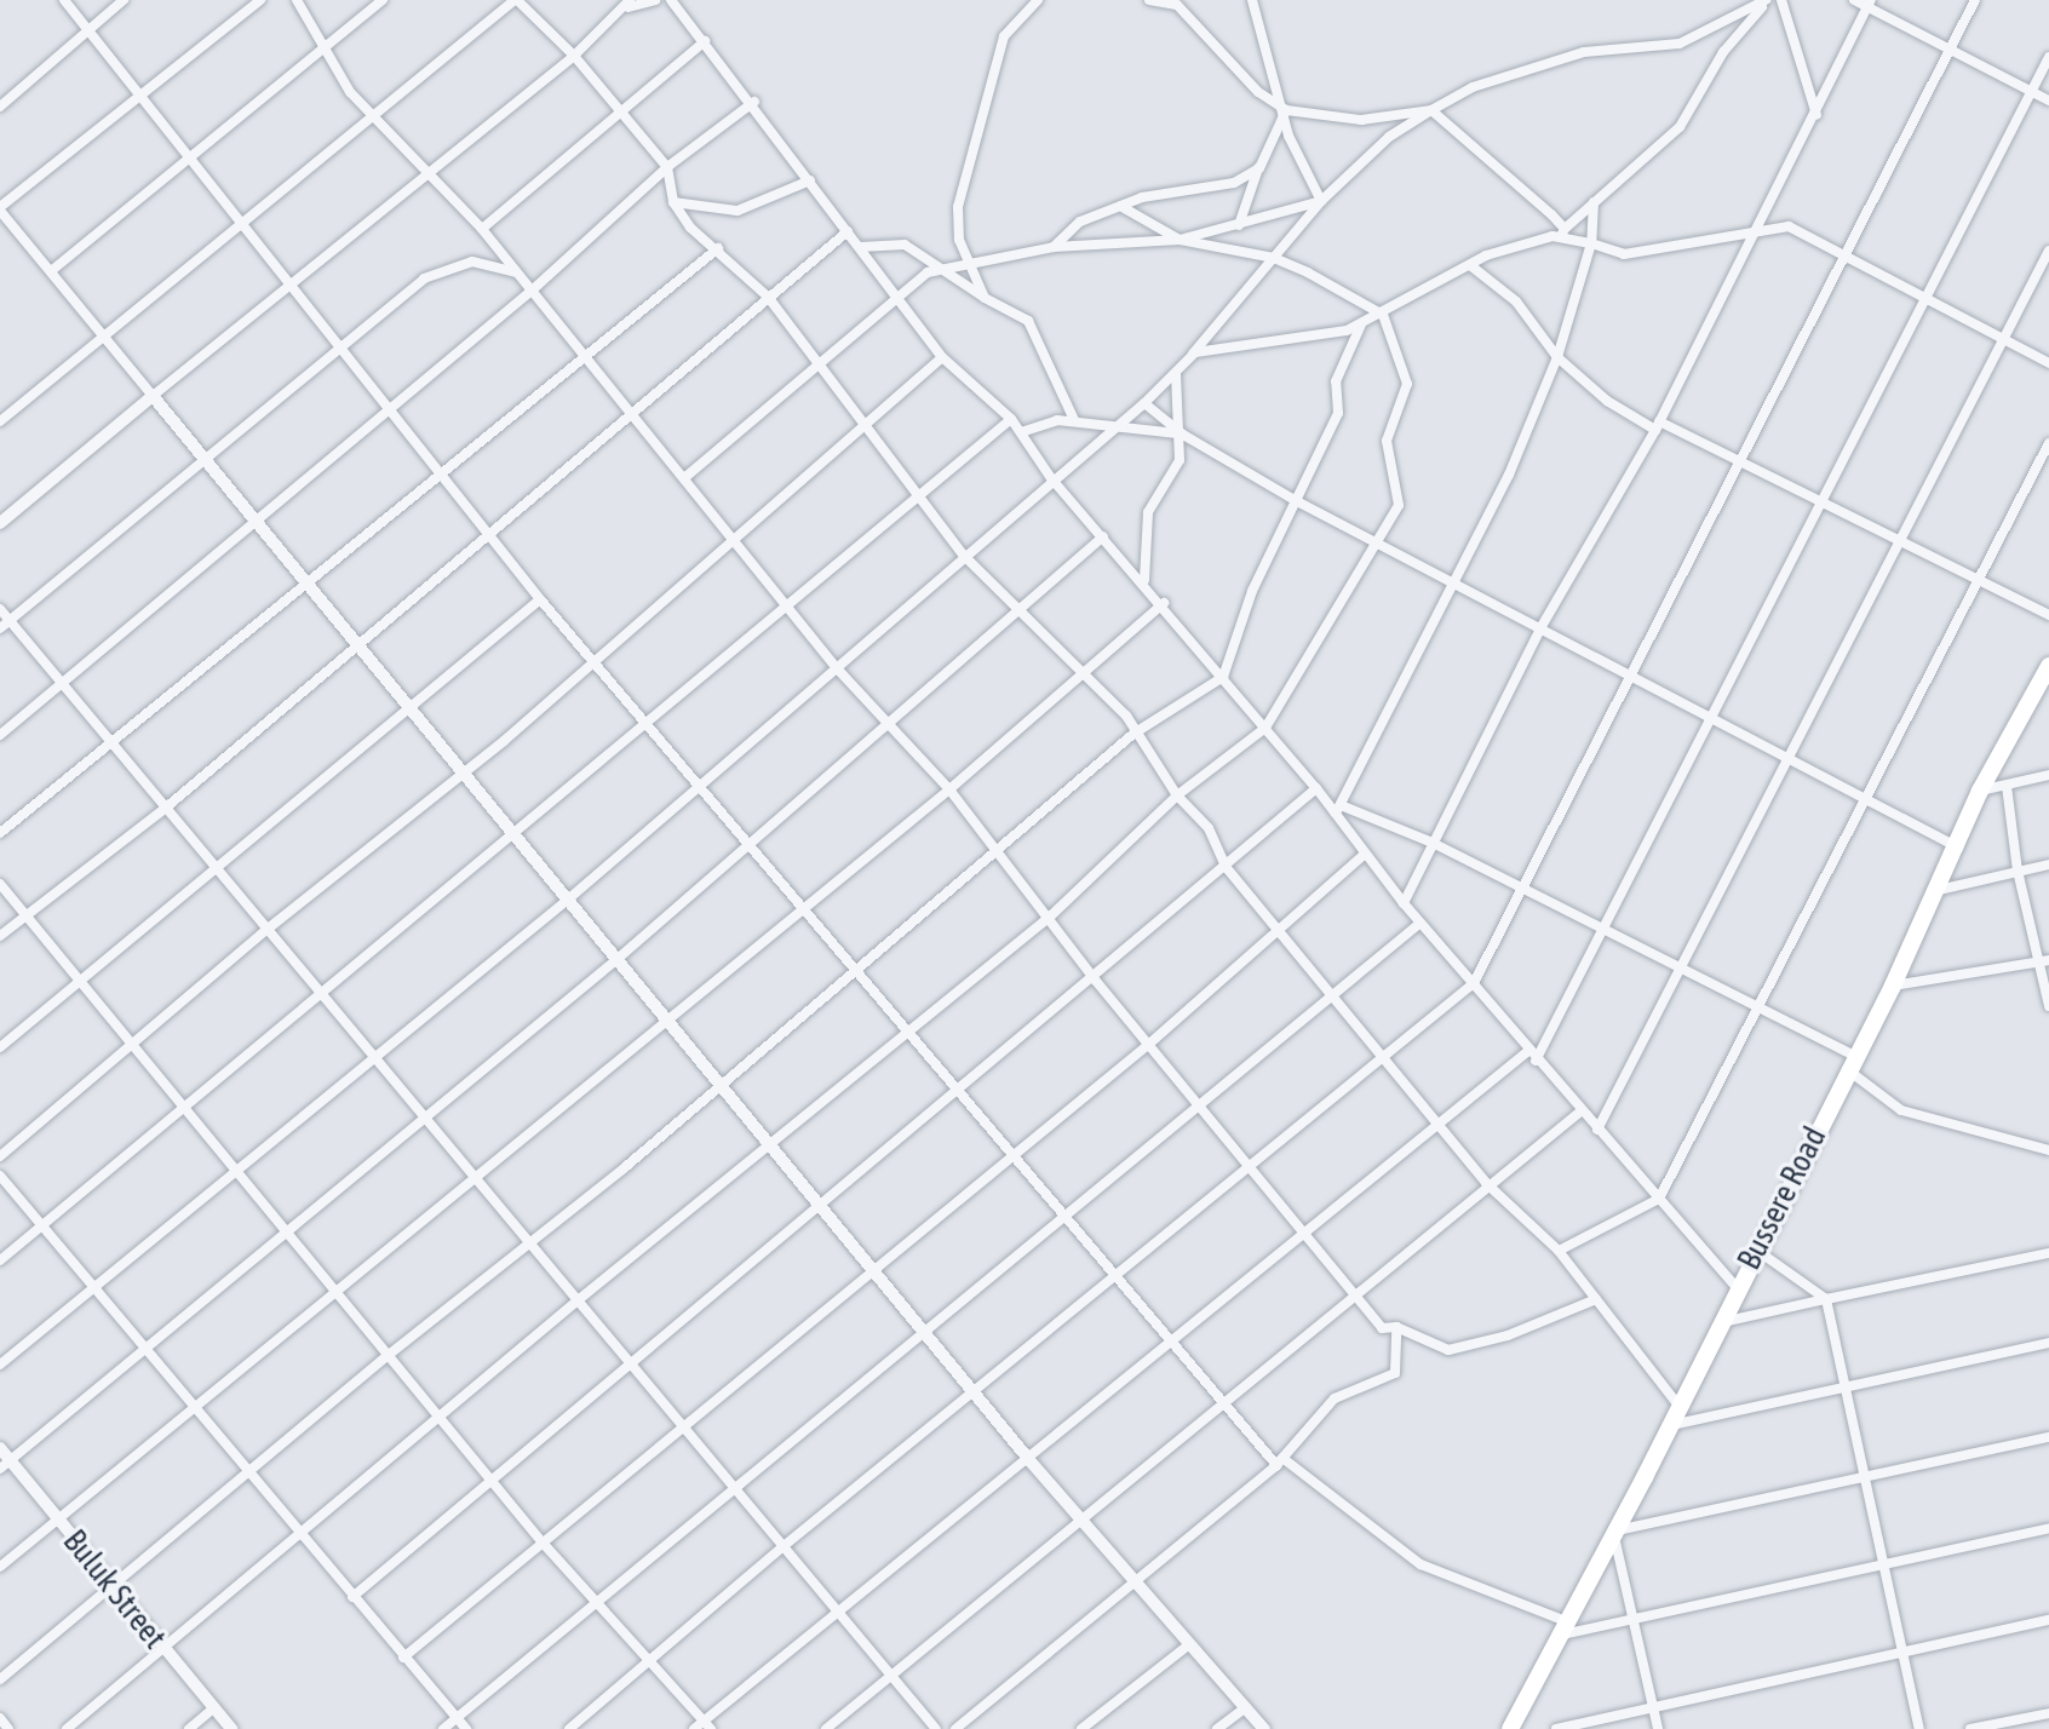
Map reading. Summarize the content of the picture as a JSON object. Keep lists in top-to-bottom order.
{
  "streets": {
    "main road": ["Bussere Road"],
    "street": ["Buluk Street"]
  }
}
